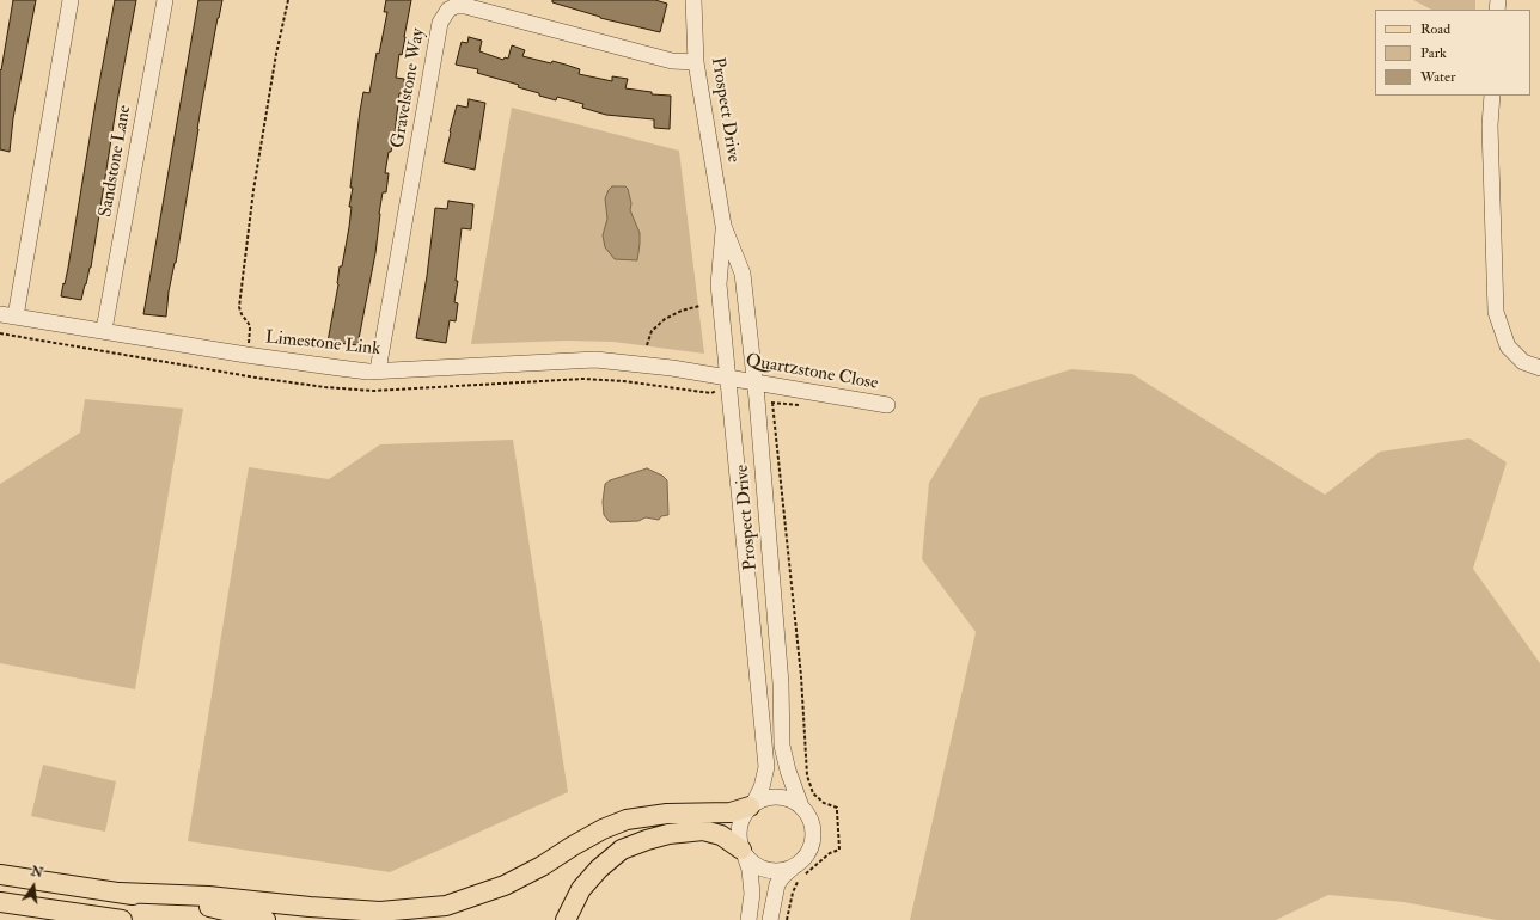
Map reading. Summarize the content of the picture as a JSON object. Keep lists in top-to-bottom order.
{
  "streets": {
    "street": [
      "Gravelstone Way",
      "Prospect Drive",
      "Sandstone Lane",
      "Limestone Link",
      "Quartzstone Close"
    ]
  },
  "crossings": [
    ["Gravelstone Way", "Prospect Drive"],
    ["Gravelstone Way", "Limestone Link"],
    ["Prospect Drive", "Limestone Link"],
    ["Prospect Drive", "Quartzstone Close"],
    ["Sandstone Lane", "Limestone Link"],
    ["Limestone Link", "Quartzstone Close"]
  ],
  "legend": ["Road", "Park", "Water"],
  "north": "top"
}
